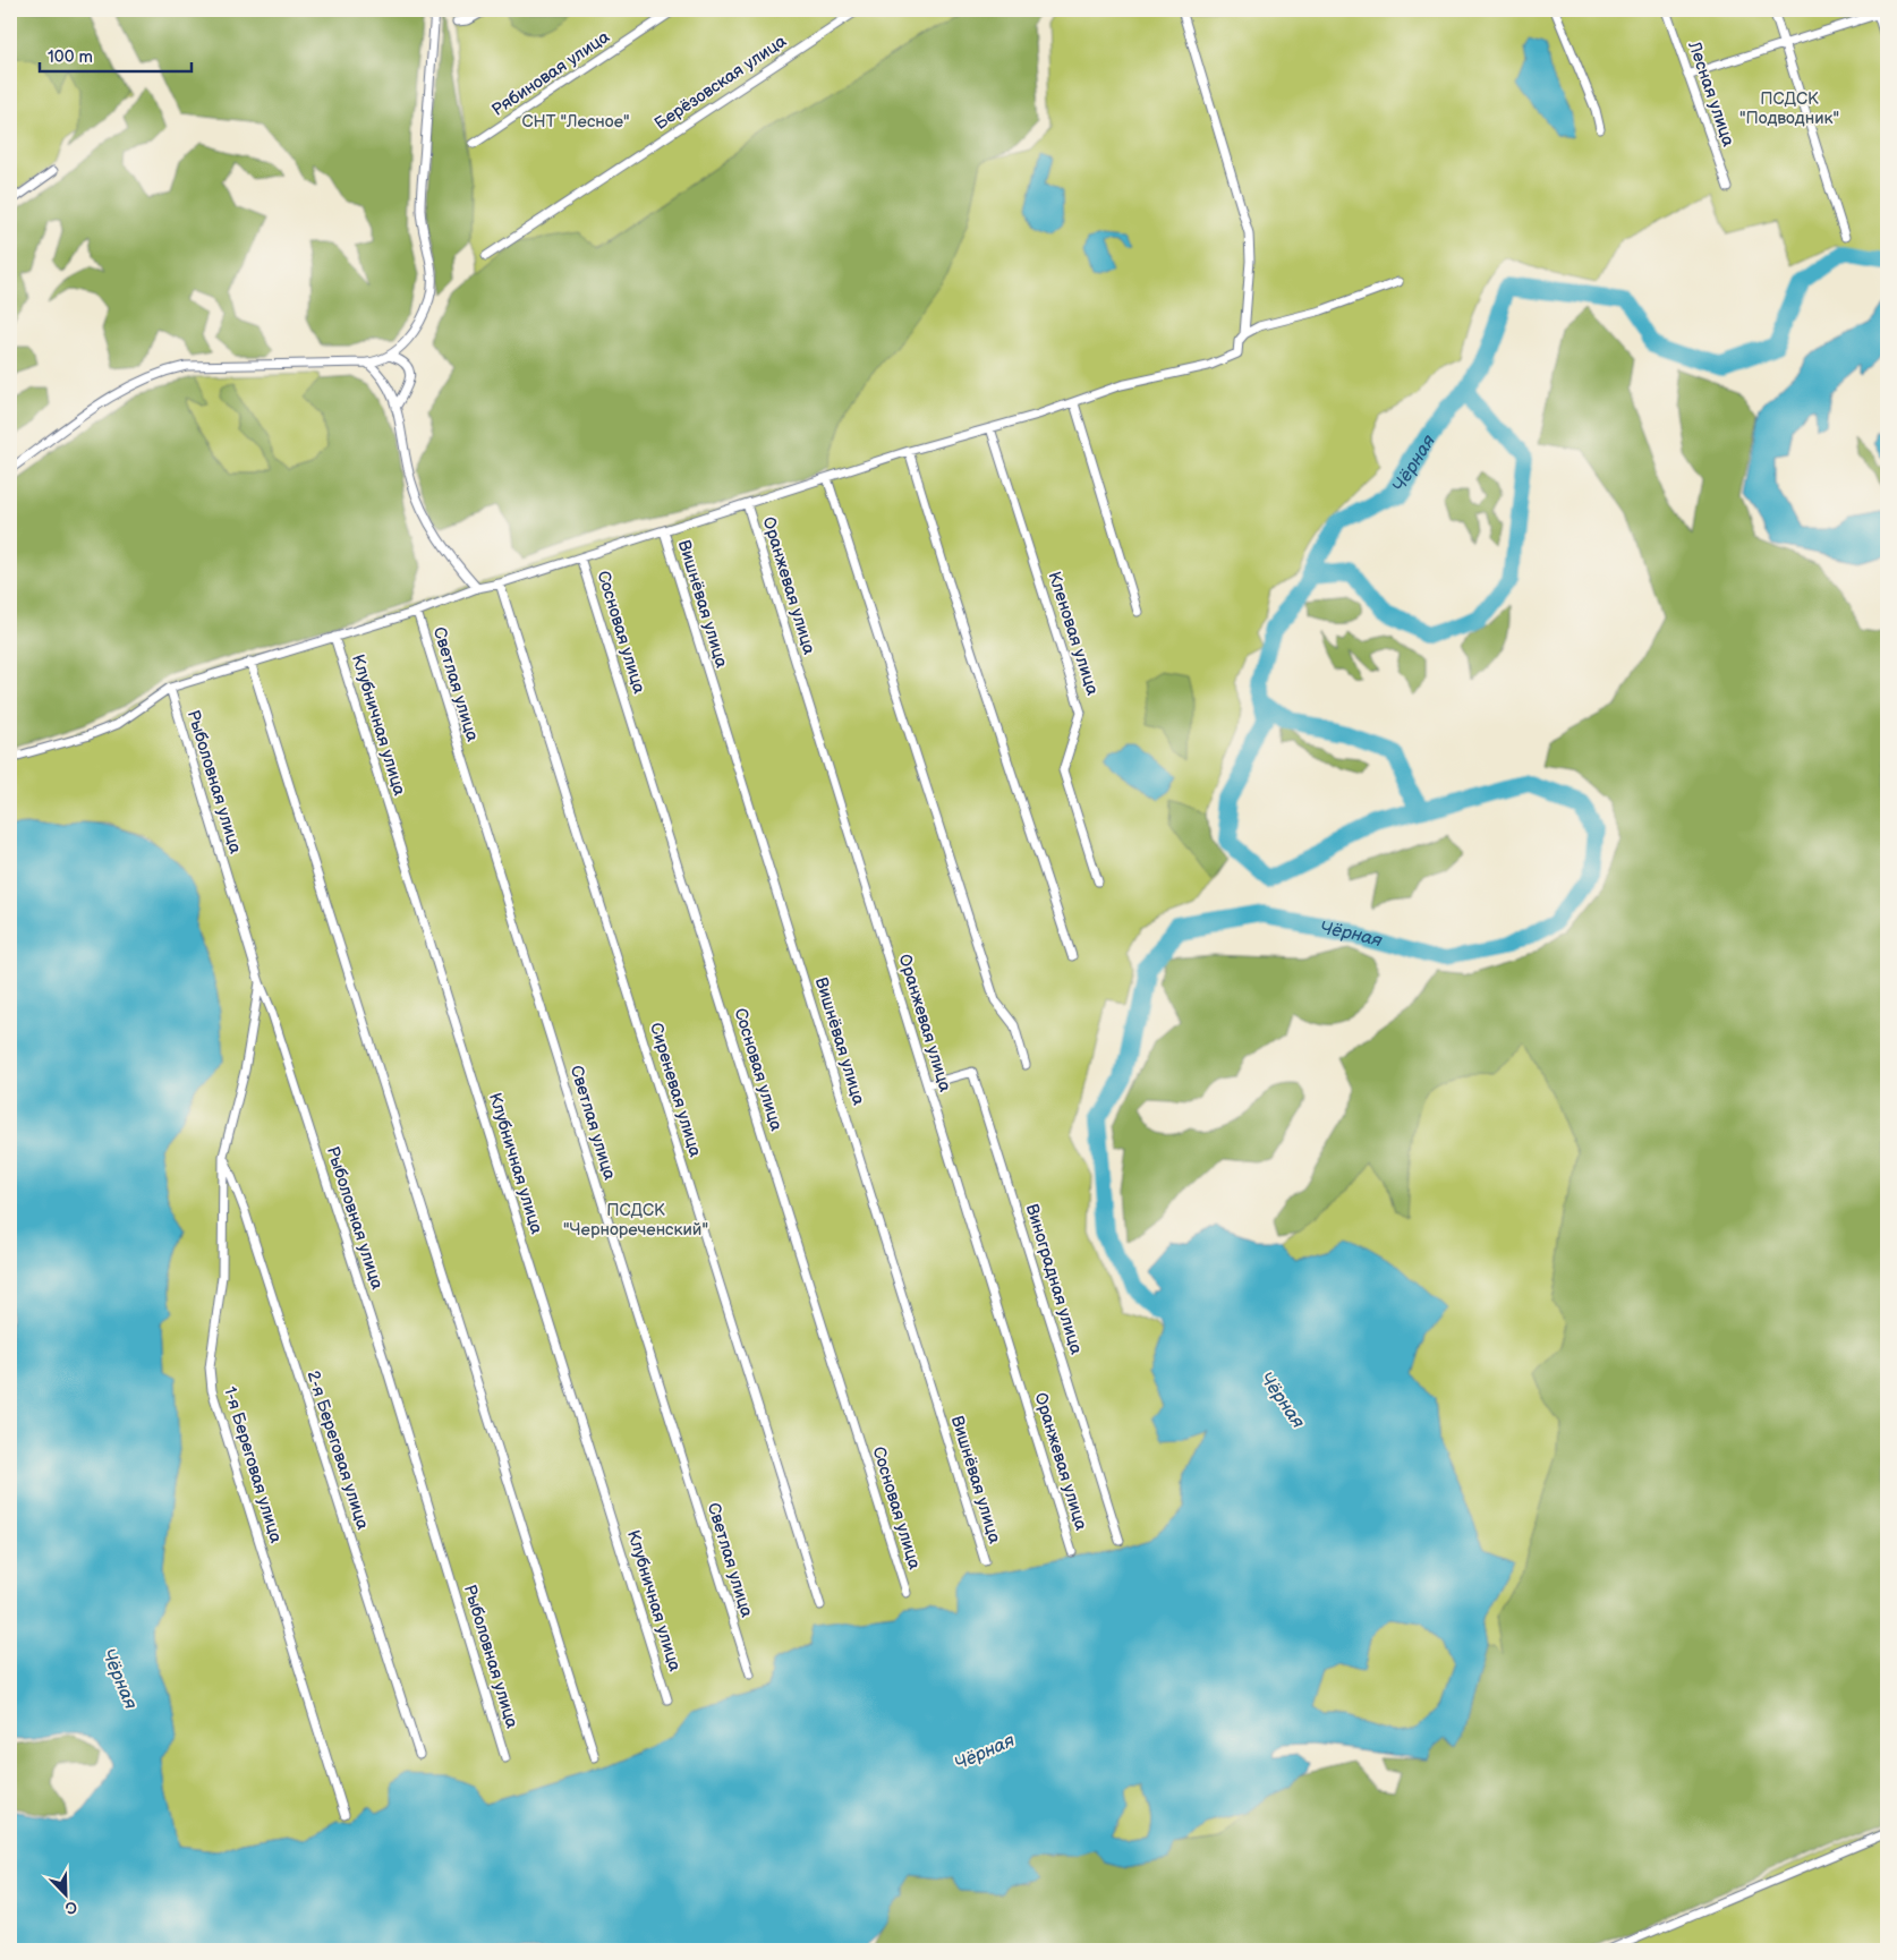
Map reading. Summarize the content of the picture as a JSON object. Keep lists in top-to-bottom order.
{
  "streets": {
    "street": [
      "Рябиновая улица",
      "Берёзовская улица",
      "Лесная улица",
      "Оранжевая улица",
      "Вишнёвая улица",
      "Сосновая улица",
      "Кленовая улица",
      "Светлая улица",
      "Клубничная улица",
      "Рыболовная улица",
      "Сиреневая улица",
      "Виноградная улица",
      "2-я Береговая улица",
      "1-я Береговая улица"
    ]
  },
  "crossings": [
    ["Оранжевая улица", "Виноградная улица"],
    ["Рыболовная улица", "1-я Береговая улица"],
    ["2-я Береговая улица", "1-я Береговая улица"]
  ],
  "water": ["Чёрная"],
  "parks": ["ПСДСК \"Подводник\"", "СНТ \"Лесное\"", "ПСДСК \"Чернореченский\""],
  "scale_bar": "100 m",
  "north": "bottom right"
}
